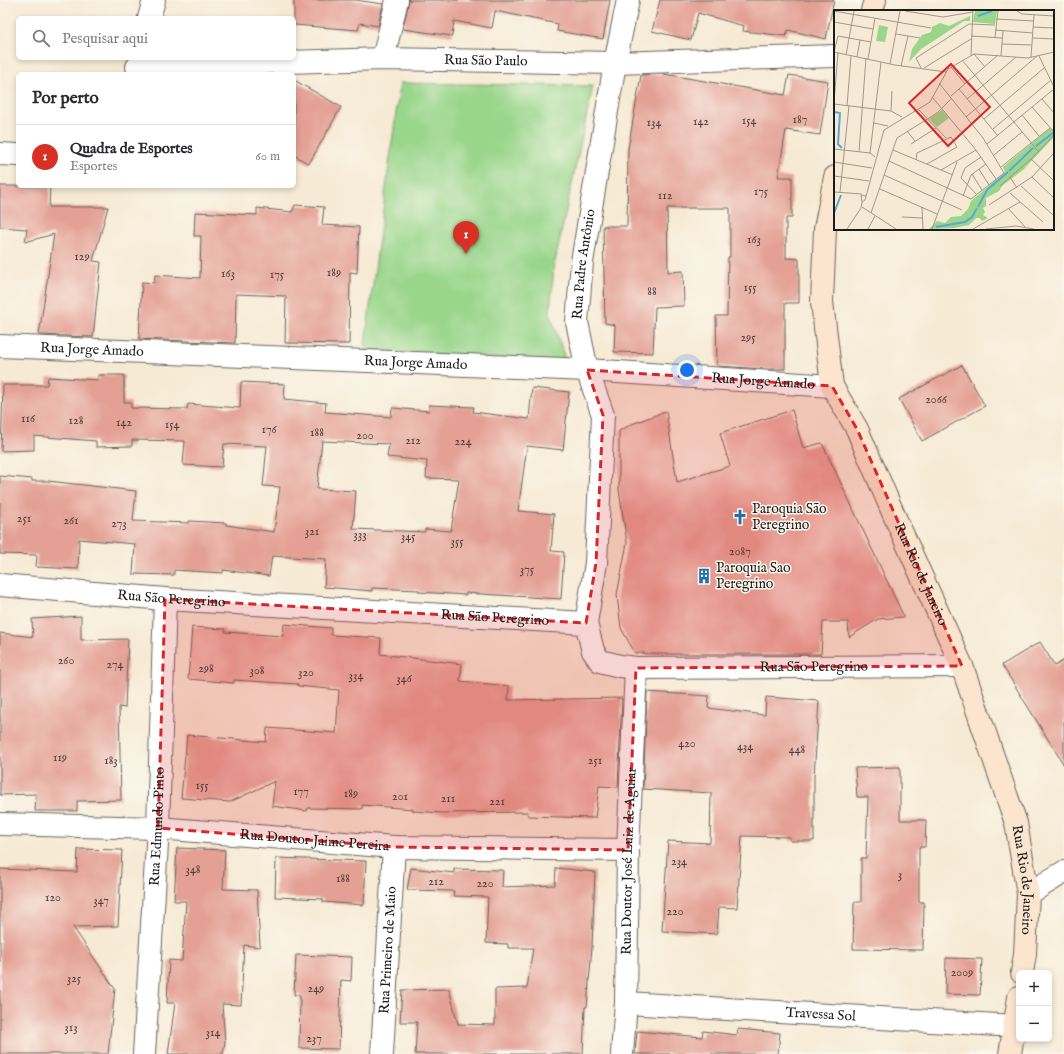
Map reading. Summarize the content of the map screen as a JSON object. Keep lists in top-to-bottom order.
{
  "streets": {
    "main road": ["Rua Rio de Janeiro"],
    "street": [
      "Rua São Paulo",
      "Rua Padre Antônio",
      "Rua Jorge Amado",
      "Rua São Peregrino",
      "Rua Edmundo Pinto",
      "Rua Doutor Jaime Pereira",
      "Rua Doutor José Luiz de Aguiar",
      "Rua Primeiro de Maio",
      "Travessa Sol"
    ]
  },
  "crossings": [
    ["Rua São Paulo", "Rua Padre Antônio"],
    ["Rua Padre Antônio", "Rua Jorge Amado"],
    ["Rua Padre Antônio", "Rua São Peregrino"],
    ["Rua Jorge Amado", "Rua Rio de Janeiro"],
    ["Rua Rio de Janeiro", "Rua São Peregrino"],
    ["Rua São Peregrino", "Rua Edmundo Pinto"],
    ["Rua São Peregrino", "Rua Doutor José Luiz de Aguiar"],
    ["Rua Edmundo Pinto", "Rua Doutor Jaime Pereira"],
    ["Rua Doutor Jaime Pereira", "Rua Doutor José Luiz de Aguiar"],
    ["Rua Doutor Jaime Pereira", "Rua Primeiro de Maio"],
    ["Rua Doutor José Luiz de Aguiar", "Travessa Sol"]
  ],
  "places": {
    "church": ["Paroquia São Peregrino"],
    "building": ["Paroquia Sao Peregrino"]
  },
  "house_numbers": [
    "187",
    "154",
    "142",
    "134",
    "175",
    "112",
    "163",
    "129",
    "189",
    "163",
    "175",
    "155",
    "88",
    "295",
    "2066",
    "116",
    "128",
    "142",
    "154",
    "176",
    "188",
    "200",
    "212",
    "224",
    "251",
    "261",
    "273",
    "321",
    "333",
    "345",
    "355",
    "2087",
    "375",
    "260",
    "274",
    "298",
    "308",
    "320",
    "334",
    "346",
    "420",
    "434",
    "448",
    "119",
    "183",
    "251",
    "155",
    "177",
    "189",
    "201",
    "211",
    "221",
    "234",
    "348",
    "3",
    "188",
    "212",
    "220",
    "120",
    "347",
    "220",
    "2009",
    "325",
    "249",
    "313",
    "314",
    "237"
  ],
  "page": {
    "search": "Pesquisar aqui",
    "heading": "Por perto",
    "list": [
      {
        "mark": "1",
        "name": "Quadra de Esportes",
        "note": "Esportes",
        "value": "60 m"
      }
    ],
    "pins": "1",
    "map_buttons": ["+", "−"]
  }
}
